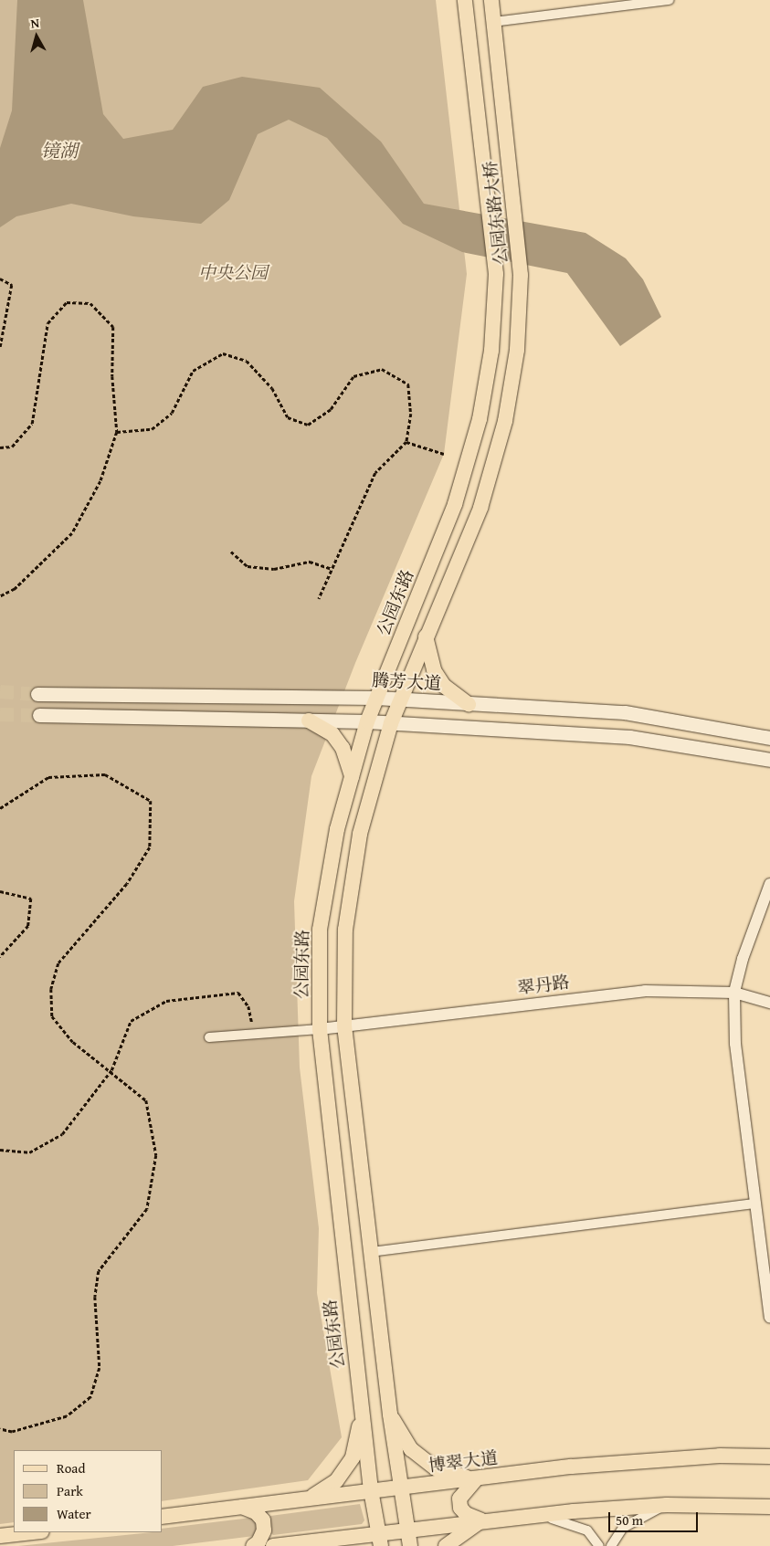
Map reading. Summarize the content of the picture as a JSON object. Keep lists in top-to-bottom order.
{
  "streets": {
    "main road": [
      "公园东路大桥",
      "公园东路",
      "腾芳大道",
      "博翠大道"
    ],
    "street": ["翠丹路"]
  },
  "crossings": [
    ["公园东路大桥", "公园东路"],
    ["公园东路", "腾芳大道"],
    ["公园东路", "翠丹路"],
    ["公园东路", "博翠大道"]
  ],
  "water": ["镜湖"],
  "parks": ["中央公园"],
  "legend": ["Road", "Park", "Water"],
  "scale_bar": "50 m",
  "north": "top"
}
